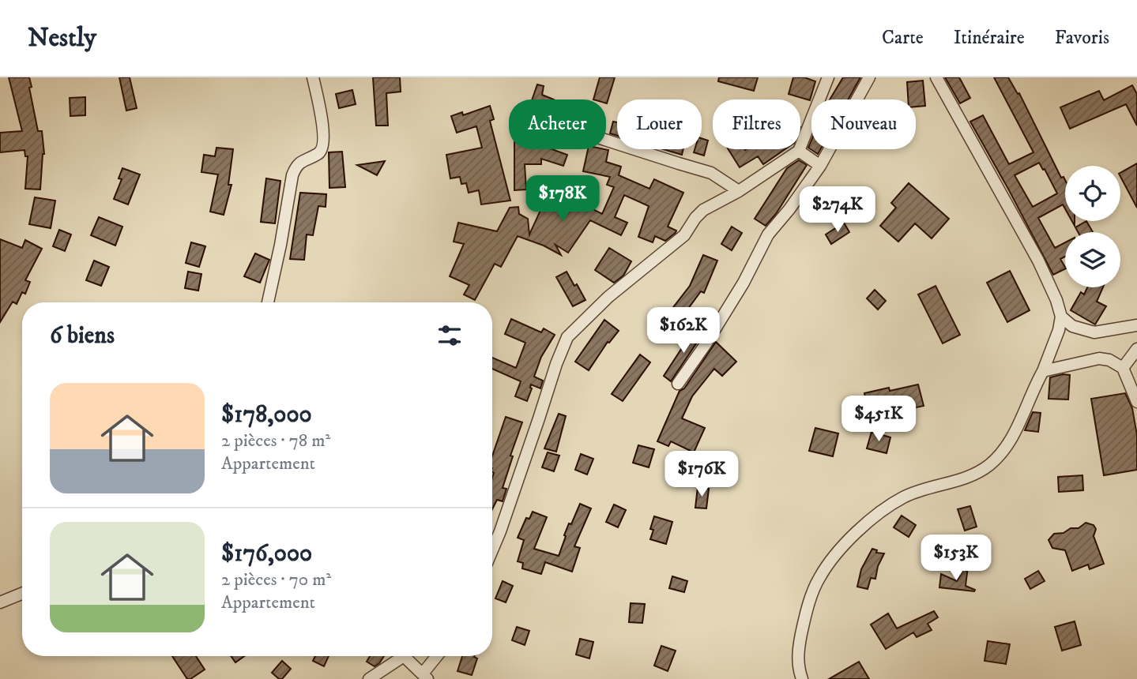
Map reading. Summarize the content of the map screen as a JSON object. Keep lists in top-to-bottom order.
{
  "page": {
    "header": "Nestly",
    "nav": ["Carte", "Itinéraire", "Favoris"],
    "chip": [
      "Acheter",
      "Louer",
      "Filtres",
      "Nouveau"
    ],
    "price": [
      "$178K",
      "$274K",
      "$162K",
      "$451K",
      "$176K",
      "$153K"
    ],
    "heading": "6 biens",
    "list": [
      {
        "name": "$178,000",
        "note": "2 pièces · 78 m² · Appartement"
      },
      {
        "name": "$176,000",
        "note": "2 pièces · 70 m² · Appartement"
      }
    ]
  }
}
